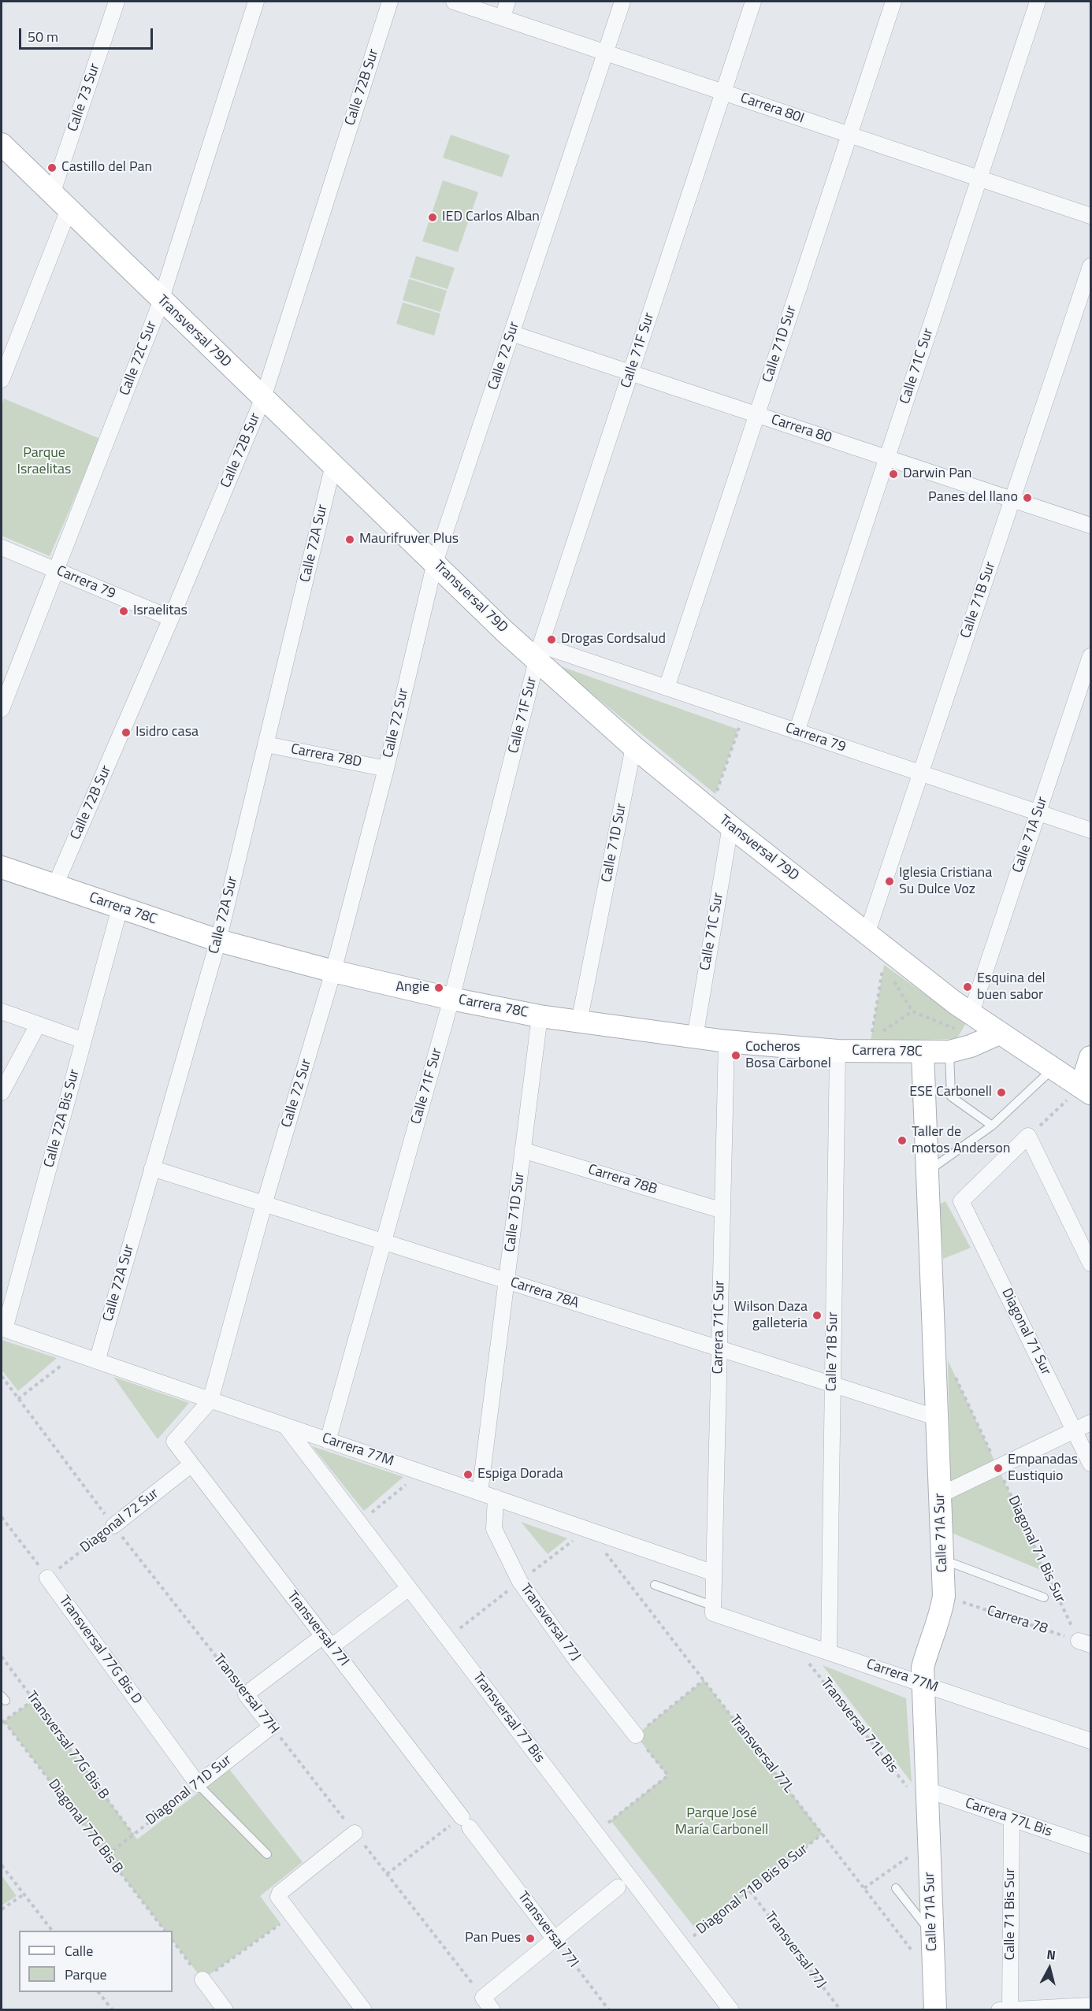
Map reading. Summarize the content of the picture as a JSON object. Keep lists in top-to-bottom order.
{
  "streets": {
    "street": [
      "Calle 72B Sur",
      "Calle 73 Sur",
      "Carrera 80I",
      "Transversal 79D",
      "Calle 71D Sur",
      "Calle 71F Sur",
      "Calle 72 Sur",
      "Calle 72C Sur",
      "Calle 71C Sur",
      "Carrera 80",
      "Calle 72A Sur",
      "Carrera 79",
      "Calle 71B Sur",
      "Carrera 78D",
      "Calle 71A Sur",
      "Carrera 78C",
      "Calle 72A Bis Sur",
      "Carrera 78B",
      "Carrera 78A",
      "Carrera 71C Sur",
      "Diagonal 71 Sur",
      "Carrera 77M",
      "Diagonal 72 Sur",
      "Transversal 77J",
      "Transversal 77I",
      "Transversal 77G Bis D",
      "Transversal 77H",
      "Transversal 77 Bis",
      "Diagonal 71D Sur",
      "Carrera 77L Bis",
      "Calle 71 Bis Sur"
    ],
    "path": [
      "Diagonal 71 Bis Sur",
      "Carrera 78",
      "Transversal 71L Bis",
      "Transversal 77G Bis B",
      "Transversal 77L",
      "Diagonal 77G Bis B",
      "Diagonal 71B Bis B Sur"
    ]
  },
  "crossings": [
    ["Calle 72B Sur", "Transversal 79D"],
    ["Calle 72B Sur", "Carrera 79"],
    ["Calle 72B Sur", "Carrera 78C"],
    ["Calle 73 Sur", "Transversal 79D"],
    ["Carrera 80I", "Calle 71D Sur"],
    ["Carrera 80I", "Calle 71F Sur"],
    ["Carrera 80I", "Calle 72 Sur"],
    ["Carrera 80I", "Calle 71C Sur"],
    ["Transversal 79D", "Calle 71D Sur"],
    ["Transversal 79D", "Calle 71F Sur"],
    ["Transversal 79D", "Calle 72 Sur"],
    ["Transversal 79D", "Calle 72C Sur"],
    ["Transversal 79D", "Calle 71C Sur"],
    ["Transversal 79D", "Calle 72A Sur"],
    ["Transversal 79D", "Carrera 79"],
    ["Transversal 79D", "Calle 71B Sur"],
    ["Transversal 79D", "Calle 71A Sur"],
    ["Transversal 79D", "Carrera 78C"],
    ["Calle 71D Sur", "Carrera 80"],
    ["Calle 71D Sur", "Carrera 79"],
    ["Calle 71D Sur", "Carrera 78C"],
    ["Calle 71D Sur", "Carrera 78B"],
    ["Calle 71D Sur", "Carrera 78A"],
    ["Calle 71D Sur", "Carrera 77M"],
    ["Calle 71F Sur", "Carrera 80"],
    ["Calle 71F Sur", "Carrera 79"],
    ["Calle 71F Sur", "Carrera 78C"],
    ["Calle 71F Sur", "Carrera 78A"],
    ["Calle 71F Sur", "Carrera 77M"],
    ["Calle 72 Sur", "Carrera 80"],
    ["Calle 72 Sur", "Carrera 78D"],
    ["Calle 72 Sur", "Carrera 78C"],
    ["Calle 72 Sur", "Carrera 78A"],
    ["Calle 72 Sur", "Carrera 77M"],
    ["Calle 72 Sur", "Transversal 77I"],
    ["Calle 72C Sur", "Carrera 79"],
    ["Calle 71C Sur", "Carrera 80"],
    ["Calle 71C Sur", "Carrera 79"],
    ["Calle 71C Sur", "Carrera 78C"],
    ["Carrera 80", "Calle 71B Sur"],
    ["Calle 72A Sur", "Carrera 78D"],
    ["Calle 72A Sur", "Carrera 78C"],
    ["Calle 72A Sur", "Carrera 78A"],
    ["Calle 72A Sur", "Carrera 77M"],
    ["Carrera 79", "Calle 71B Sur"],
    ["Carrera 79", "Calle 71A Sur"],
    ["Calle 71B Sur", "Carrera 78C"],
    ["Calle 71B Sur", "Carrera 78A"],
    ["Calle 71B Sur", "Carrera 77M"],
    ["Calle 71A Sur", "Carrera 78C"],
    ["Calle 71A Sur", "Carrera 78A"],
    ["Calle 71A Sur", "Carrera 77M"],
    ["Calle 71A Sur", "Carrera 78"],
    ["Calle 71A Sur", "Transversal 71L Bis"],
    ["Calle 71A Sur", "Transversal 77L"],
    ["Calle 71A Sur", "Carrera 77L Bis"],
    ["Carrera 78C", "Calle 72A Bis Sur"],
    ["Carrera 78C", "Carrera 71C Sur"],
    ["Calle 72A Bis Sur", "Carrera 77M"],
    ["Carrera 78B", "Carrera 71C Sur"],
    ["Carrera 78A", "Carrera 71C Sur"],
    ["Carrera 71C Sur", "Carrera 77M"],
    ["Carrera 77M", "Transversal 77J"],
    ["Carrera 77M", "Transversal 77 Bis"],
    ["Carrera 77M", "Transversal 71L Bis"],
    ["Carrera 77M", "Transversal 77L"],
    ["Diagonal 72 Sur", "Transversal 77I"],
    ["Diagonal 72 Sur", "Transversal 77G Bis D"],
    ["Diagonal 72 Sur", "Transversal 77H"],
    ["Diagonal 71 Bis Sur", "Carrera 78"],
    ["Transversal 77J", "Diagonal 71B Bis B Sur"],
    ["Transversal 77G Bis D", "Diagonal 71D Sur"],
    ["Transversal 77H", "Diagonal 71D Sur"],
    ["Transversal 77 Bis", "Diagonal 71B Bis B Sur"],
    ["Transversal 77G Bis B", "Diagonal 71D Sur"],
    ["Transversal 77L", "Diagonal 71B Bis B Sur"],
    ["Diagonal 71D Sur", "Diagonal 77G Bis B"],
    ["Carrera 77L Bis", "Calle 71 Bis Sur"]
  ],
  "parks": ["Parque Israelitas", "Parque José María Carbonell"],
  "places": [
    "Castillo del Pan",
    "IED Carlos Alban",
    "Darwin Pan",
    "Panes del llano",
    "Maurifruver Plus",
    "Israelitas",
    "Drogas Cordsalud",
    "Isidro casa",
    "Iglesia Cristiana Su Dulce Voz",
    "Esquina del buen sabor",
    "Angie",
    "Cocheros Bosa Carbonel",
    "ESE Carbonell",
    "Taller de motos Anderson",
    "Wilson Daza galleteria",
    "Empanadas Eustiquio",
    "Espiga Dorada",
    "Pan Pues"
  ],
  "legend": ["Calle", "Parque"],
  "scale_bar": "50 m",
  "north": "top"
}
